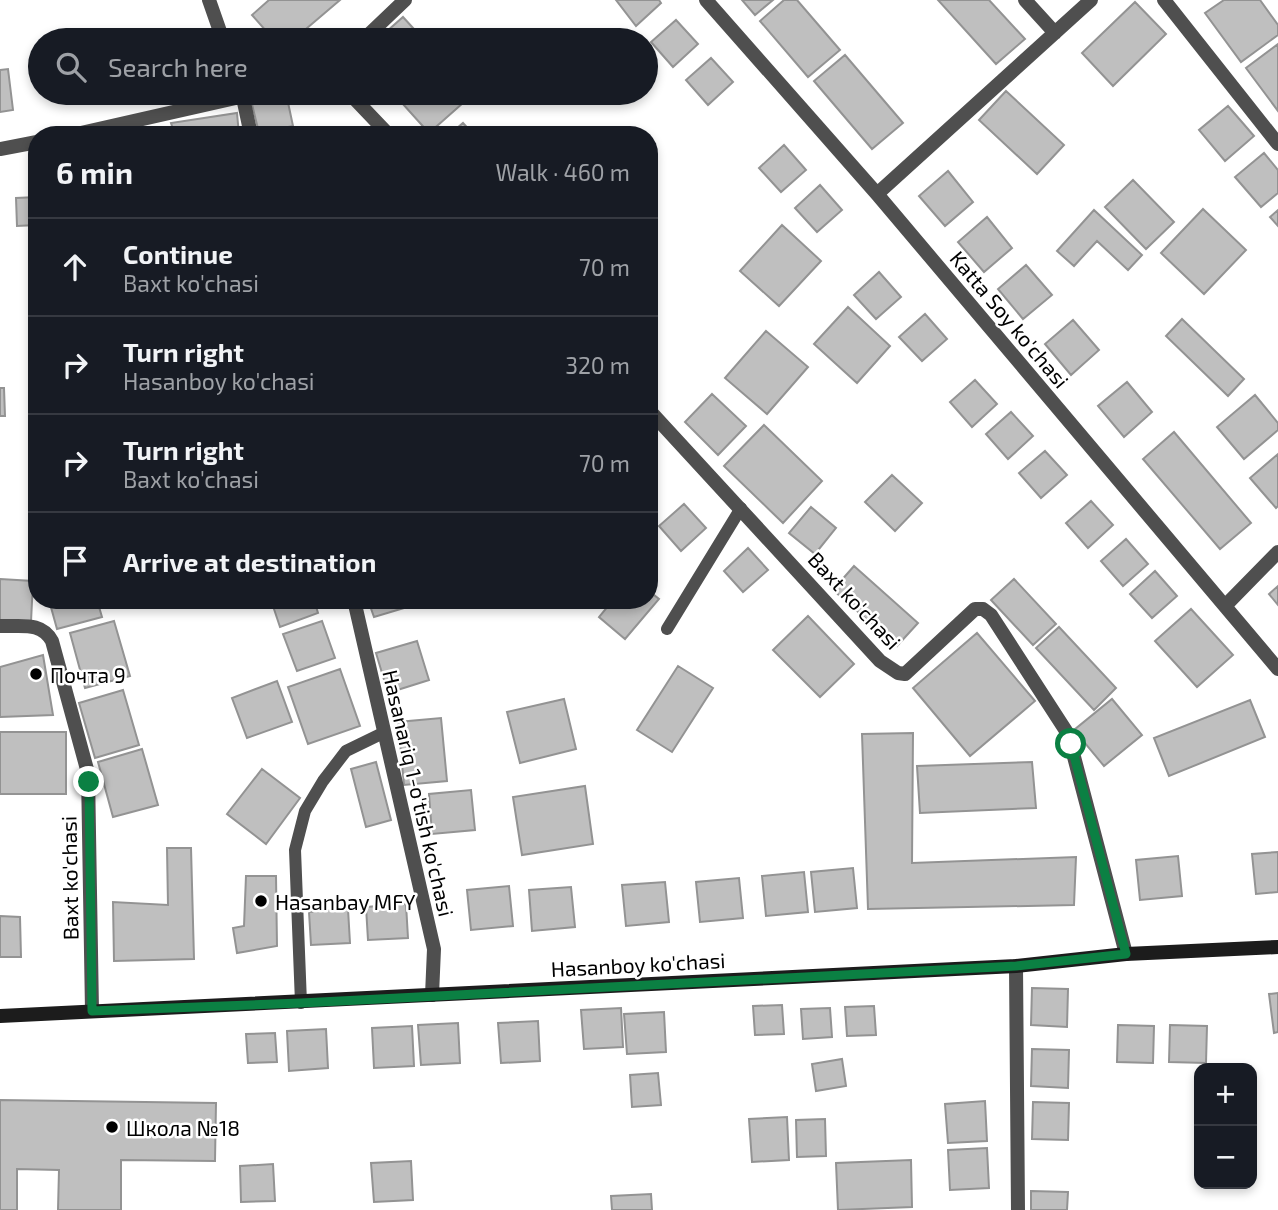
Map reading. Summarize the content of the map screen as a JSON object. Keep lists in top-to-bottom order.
{
  "streets": {
    "street": [
      "Katta Soy ko'chasi",
      "Baxt ko'chasi",
      "Hasanariq 1-o'tish ko'chasi",
      "Hasanboy ko'chasi"
    ]
  },
  "crossings": [
    ["Baxt ko'chasi", "Hasanboy ko'chasi"],
    ["Hasanariq 1-o'tish ko'chasi", "Hasanboy ko'chasi"]
  ],
  "places": ["Почта 9", "Hasanbay MFY", "Школа №18"],
  "page": {
    "search": "Search here",
    "heading": ["6 min", "Walk · 460 m"],
    "list": [
      ["Continue", "Baxt ko'chasi", "70 m"],
      ["Turn right", "Hasanboy ko'chasi", "320 m"],
      ["Turn right", "Baxt ko'chasi", "70 m"],
      "Arrive at destination"
    ],
    "map_buttons": ["+", "−"]
  }
}
